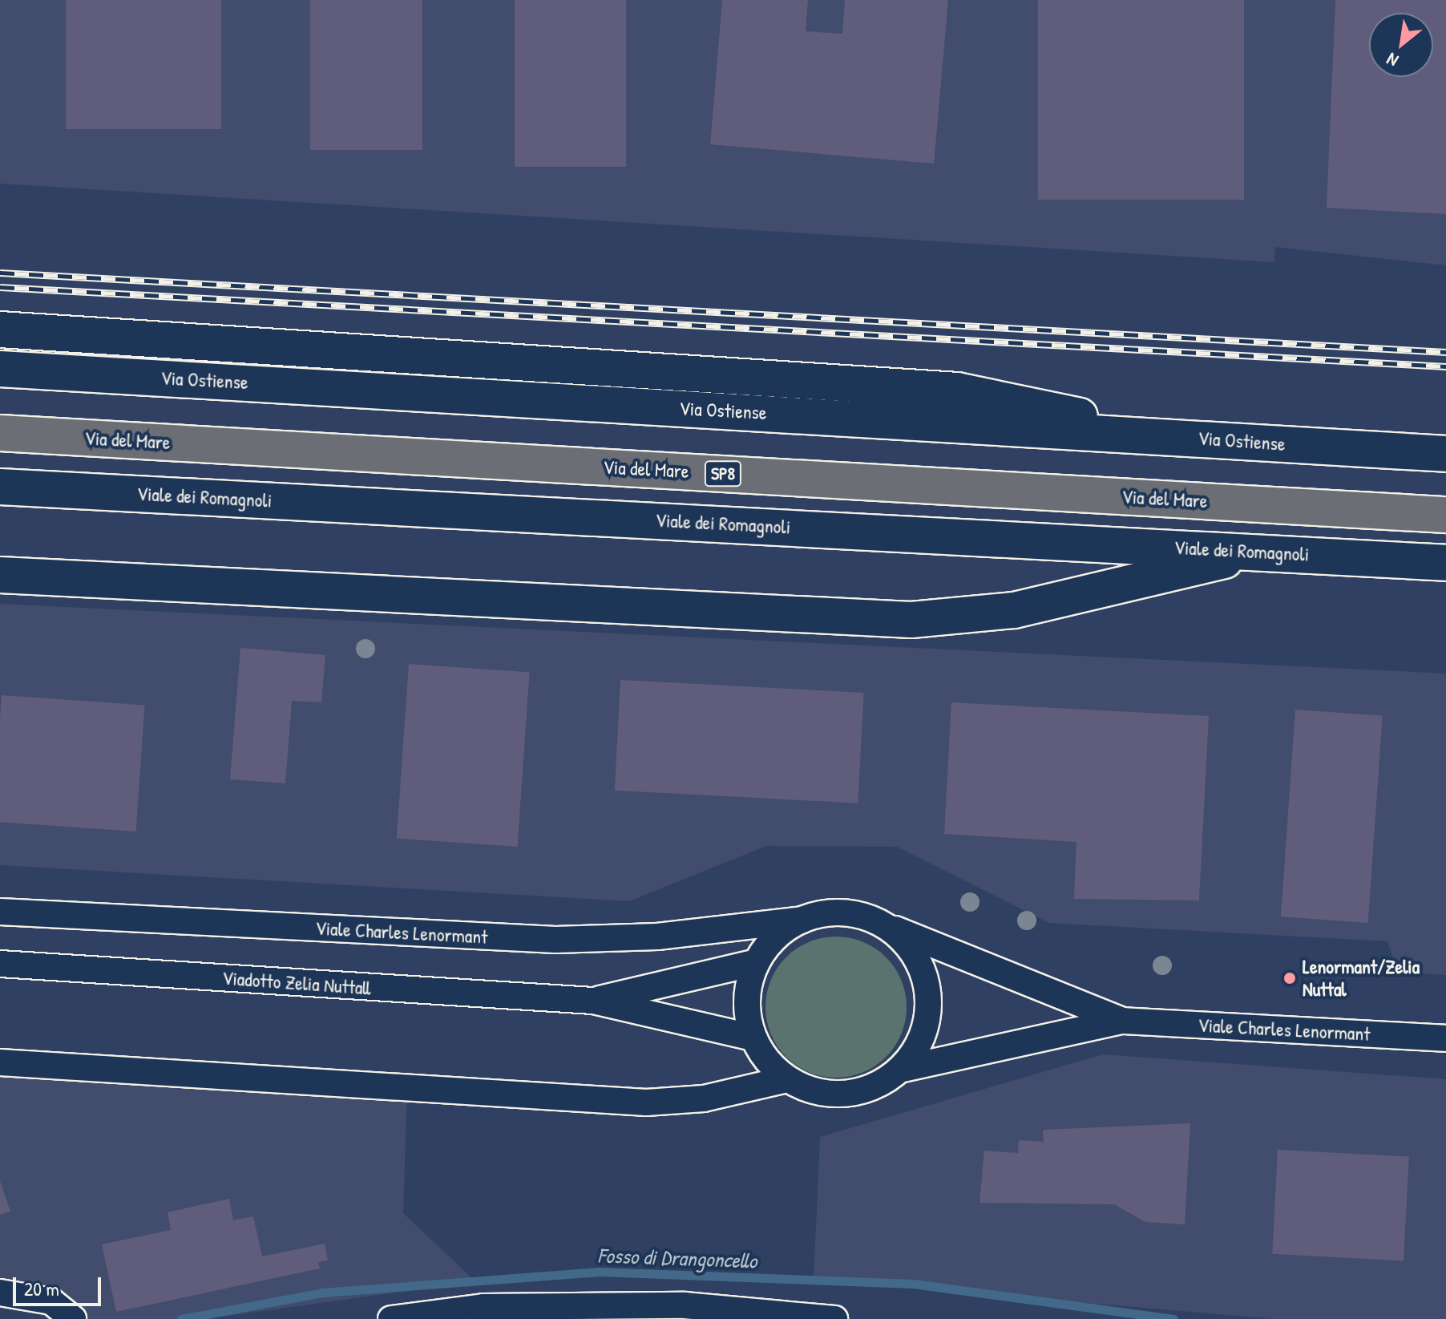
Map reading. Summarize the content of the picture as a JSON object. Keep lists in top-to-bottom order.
{
  "streets": {
    "main road": [
      "Via Ostiense",
      "Via del Mare",
      "SP8",
      "Viale dei Romagnoli"
    ],
    "street": ["Viale Charles Lenormant", "Viadotto Zelia Nuttall"]
  },
  "crossings": [
    ["Viale Charles Lenormant", "Viadotto Zelia Nuttall"]
  ],
  "water": ["Fosso di Drangoncello"],
  "places": ["Lenormant/Zelia Nuttal"],
  "scale_bar": "20 m",
  "north": "bottom left"
}
